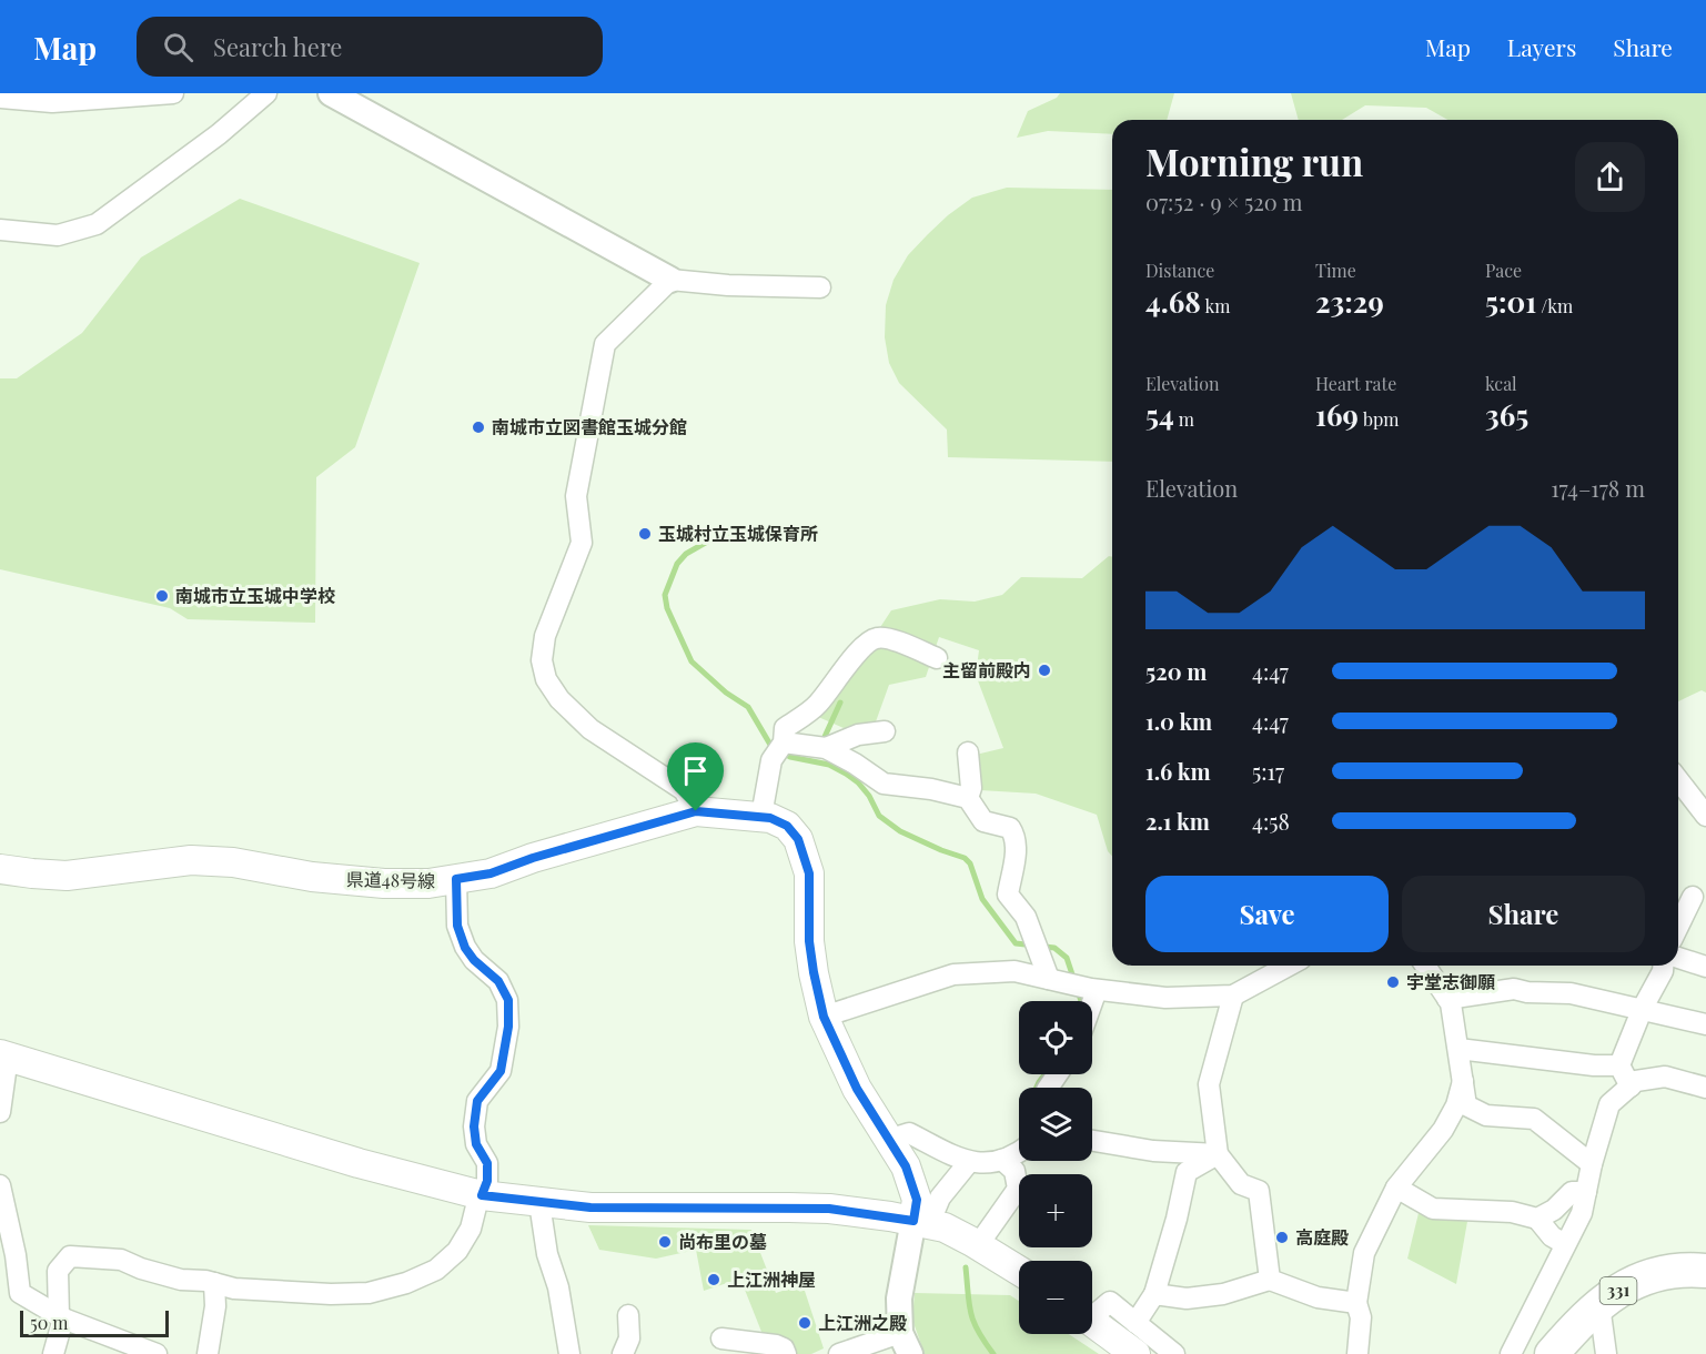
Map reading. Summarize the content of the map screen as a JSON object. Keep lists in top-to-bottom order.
{
  "streets": {
    "highway": ["331"],
    "main road": ["県道48号線"]
  },
  "places": [
    "南城市立図書館玉城分館",
    "玉城村立玉城保育所",
    "南城市立玉城中学校",
    "主留前殿内",
    "宇堂志御願",
    "高庭殿",
    "尚布里の墓",
    "上江洲神屋",
    "上江洲之殿"
  ],
  "scale_bar": "50 m",
  "page": {
    "header": "Map",
    "search": "Search here",
    "nav": ["Map", "Layers", "Share"],
    "heading": ["Morning run", "07:52 · 9 × 520 m"],
    "stats": [
      ["Distance", "4.68 km"],
      ["Time", "23:29"],
      ["Pace", "5:01 /km"],
      ["Elevation", "54 m"],
      ["Heart rate", "169 bpm"],
      ["kcal", "365"]
    ],
    "chart": ["Elevation", "174–178 m"],
    "list": [
      {
        "name": "520 m",
        "note": "4:47"
      },
      {
        "name": "1.0 km",
        "note": "4:47"
      },
      {
        "name": "1.6 km",
        "note": "5:17"
      },
      {
        "name": "2.1 km",
        "note": "4:58"
      }
    ],
    "buttons": ["Save", "Share"],
    "map_buttons": ["+", "−"],
    "scale": "50 m"
  }
}
